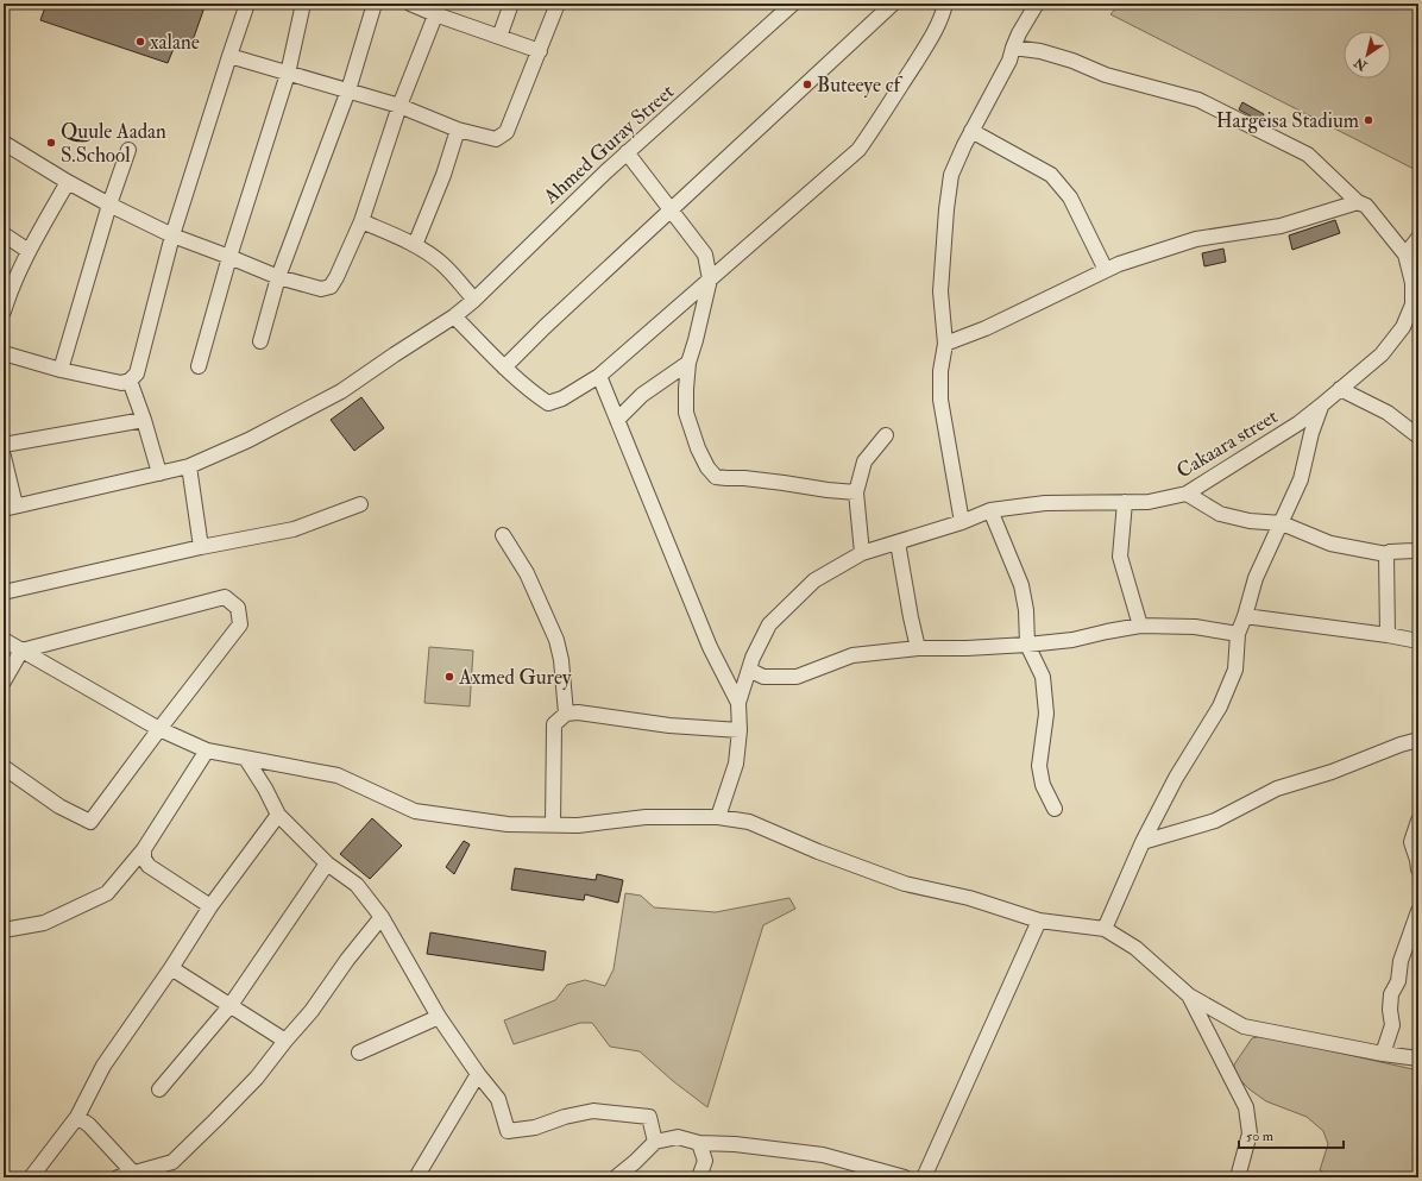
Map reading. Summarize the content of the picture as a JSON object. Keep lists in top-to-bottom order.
{
  "streets": {
    "street": ["Ahmed Guray Street", "Cakaara street"]
  },
  "places": [
    "xalane",
    "Buteeye cf",
    "Hargeisa Stadium",
    "Quule Aadan S.School",
    "Axmed Gurey"
  ],
  "scale_bar": "50 m",
  "north": "bottom left"
}
